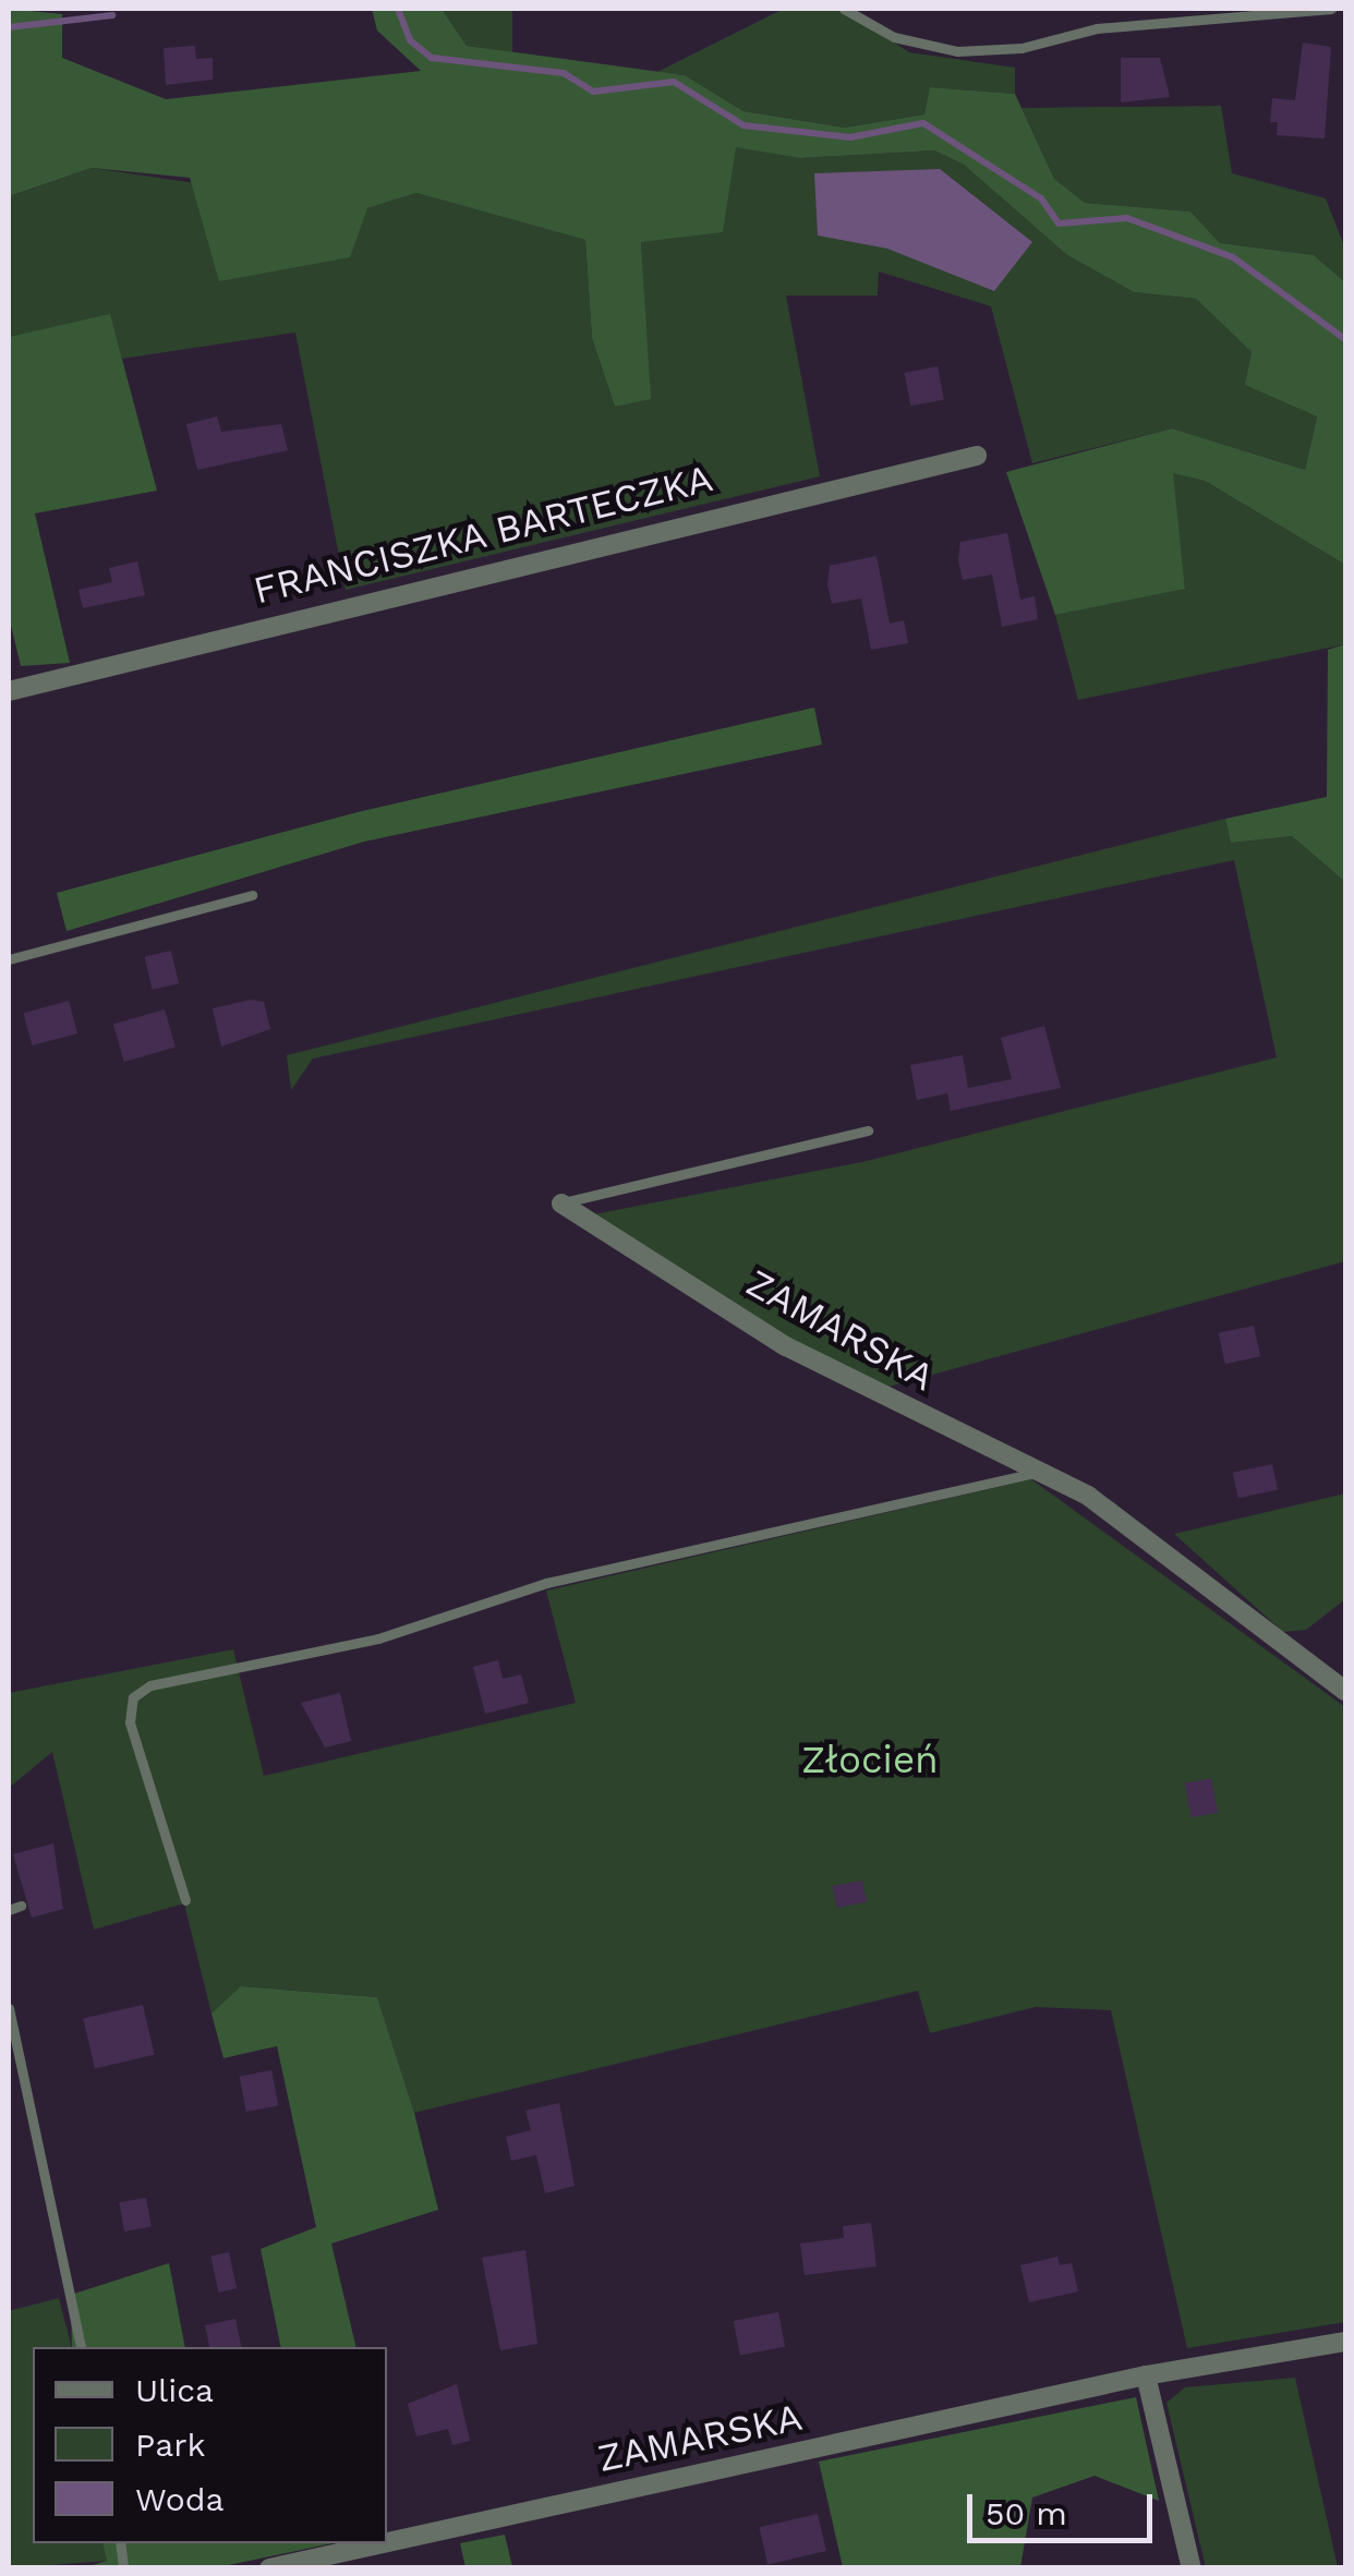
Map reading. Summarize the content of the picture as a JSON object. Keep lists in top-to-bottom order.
{
  "streets": {
    "street": ["FRANCISZKA BARTECZKA", "ZAMARSKA"]
  },
  "parks": ["Złocień"],
  "legend": ["Ulica", "Park", "Woda"],
  "scale_bar": "50 m"
}
